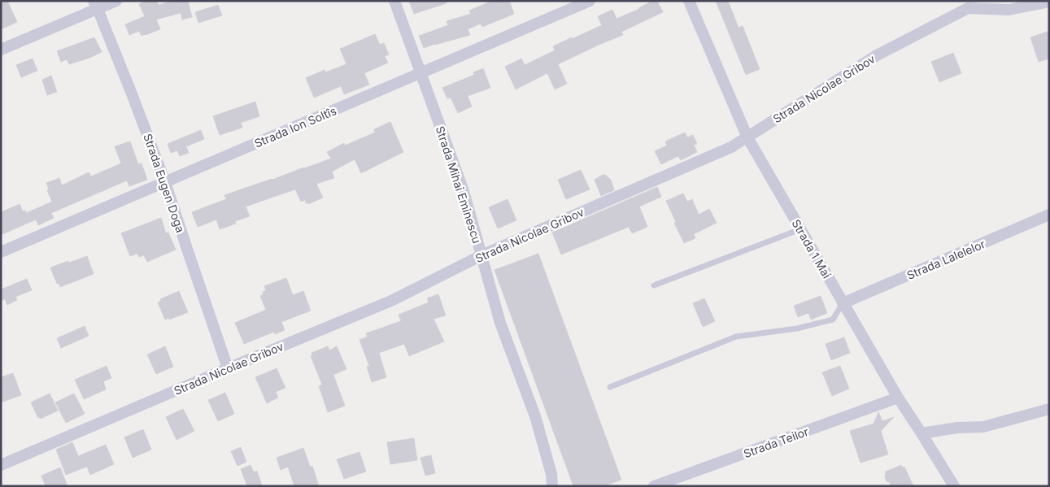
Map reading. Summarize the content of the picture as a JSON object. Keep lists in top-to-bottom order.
{
  "streets": {
    "street": [
      "Strada Nicolae Gribov",
      "Strada Ion Soltîs",
      "Strada Eugen Doga",
      "Strada Mihai Eminescu",
      "Strada 1 Mai",
      "Strada Lalelelor",
      "Strada Teilor"
    ]
  },
  "crossings": [
    ["Strada Nicolae Gribov", "Strada Eugen Doga"],
    ["Strada Nicolae Gribov", "Strada Mihai Eminescu"],
    ["Strada Nicolae Gribov", "Strada 1 Mai"],
    ["Strada Ion Soltîs", "Strada Eugen Doga"],
    ["Strada Ion Soltîs", "Strada Mihai Eminescu"],
    ["Strada 1 Mai", "Strada Lalelelor"],
    ["Strada 1 Mai", "Strada Teilor"]
  ]
}
